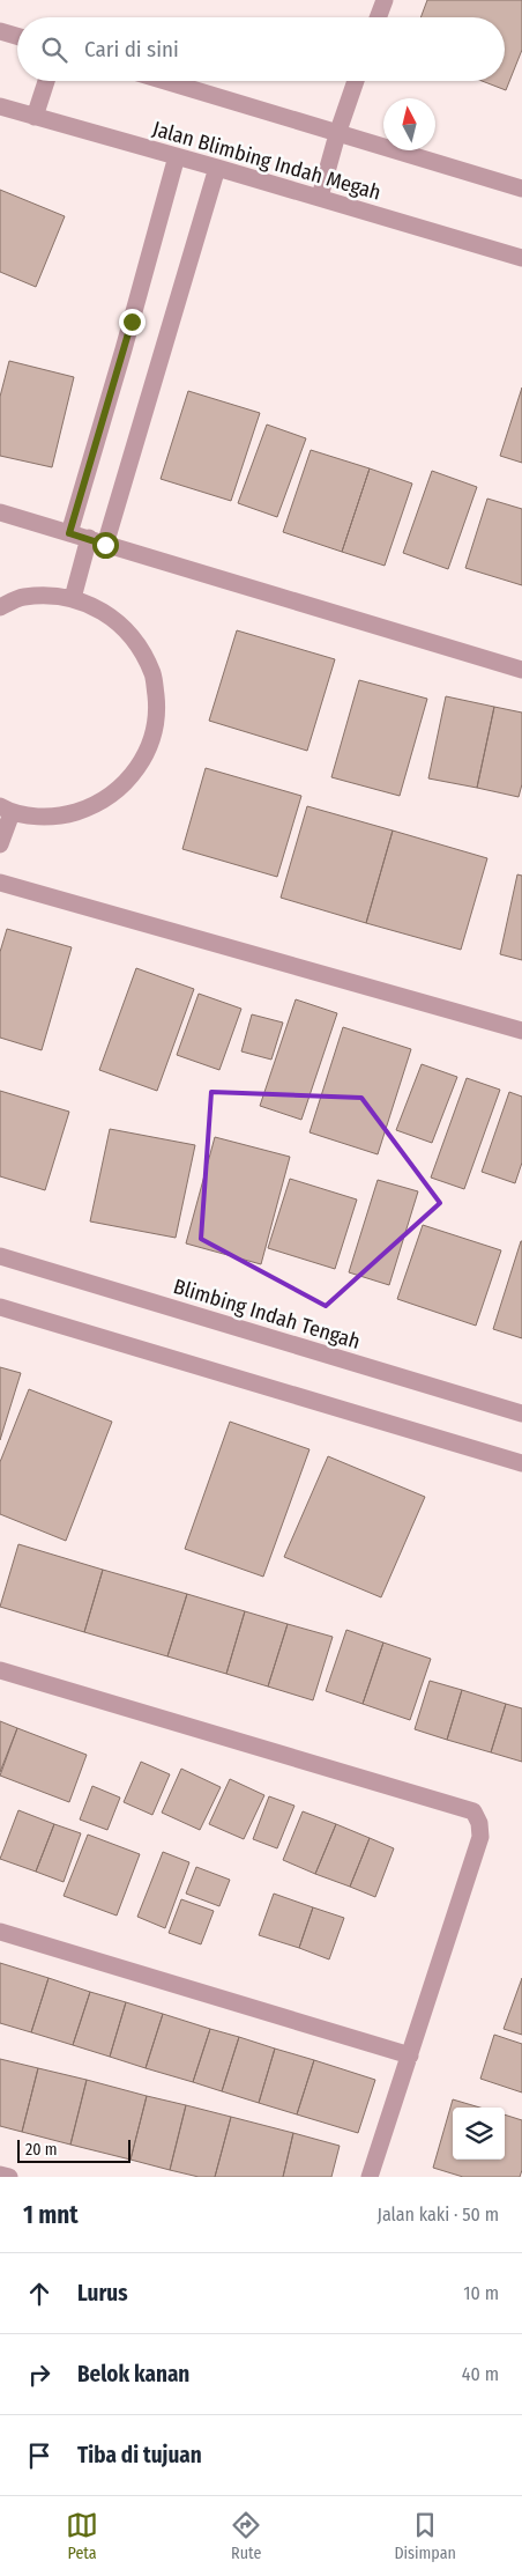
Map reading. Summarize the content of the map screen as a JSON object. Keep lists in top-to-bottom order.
{
  "streets": {
    "street": ["Jalan Blimbing Indah Megah", "Blimbing Indah Tengah"]
  },
  "scale_bar": "20 m",
  "north": "top",
  "page": {
    "search": "Cari di sini",
    "scale": "20 m",
    "heading": ["1 mnt", "Jalan kaki · 50 m"],
    "list": [
      ["Lurus", "10 m"],
      ["Belok kanan", "40 m"],
      "Tiba di tujuan"
    ],
    "nav": ["Peta", "Rute", "Disimpan"]
  }
}
